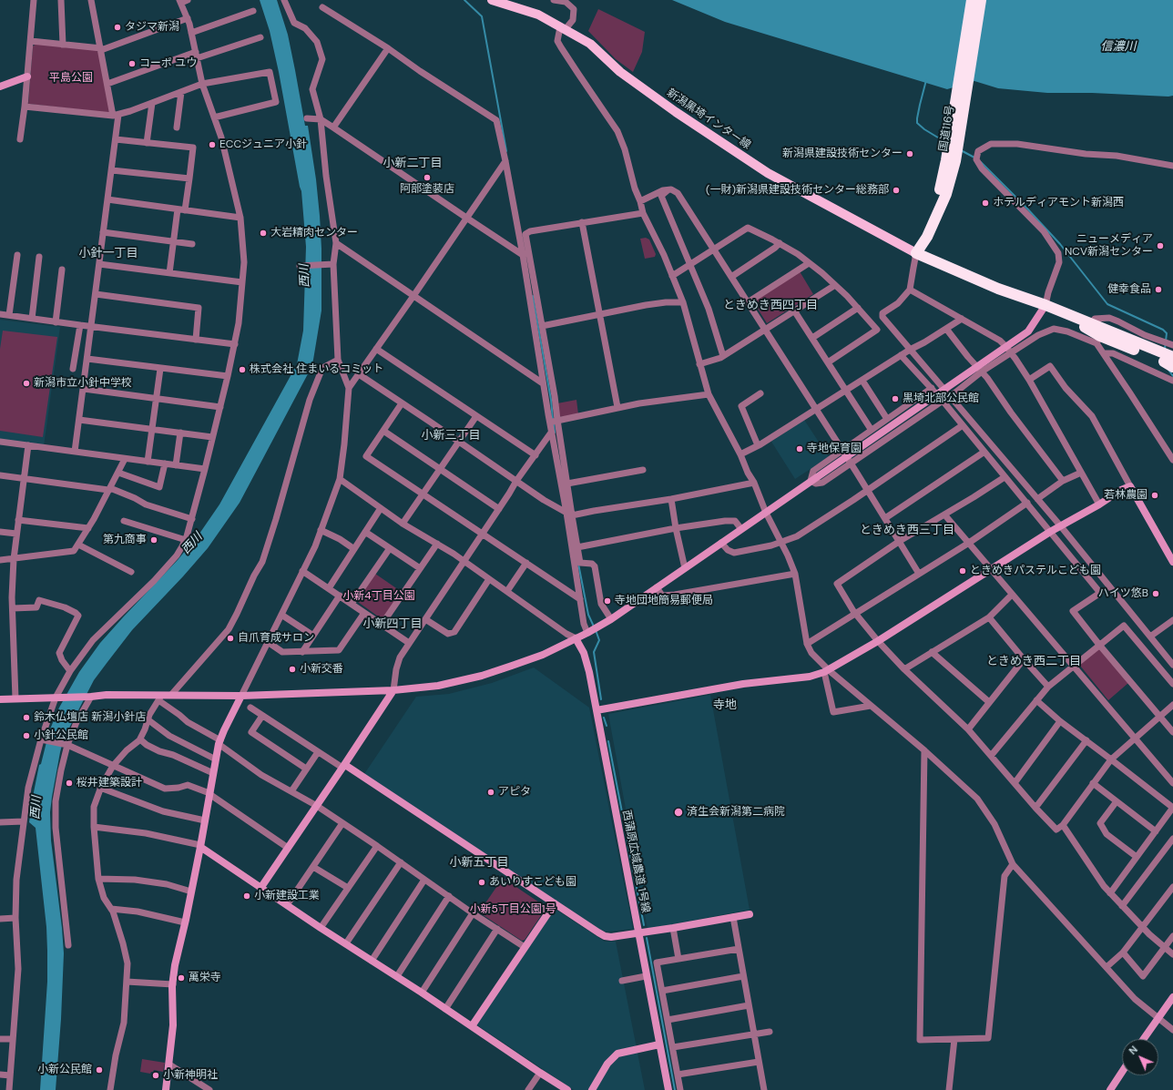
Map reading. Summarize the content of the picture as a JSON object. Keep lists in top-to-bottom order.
{
  "streets": {
    "highway": ["国道116号"],
    "main road": ["新潟黒埼インター線"],
    "street": ["西蒲原広域農道 1号線"]
  },
  "crossings": [
    ["新潟黒埼インター線", "国道116号"]
  ],
  "districts": [
    "小新二丁目",
    "小針一丁目",
    "ときめき西四丁目",
    "小新三丁目",
    "ときめき西三丁目",
    "小新四丁目",
    "ときめき西二丁目",
    "寺地",
    "小新五丁目"
  ],
  "water": ["信濃川", "西川"],
  "parks": ["平島公園", "小新4丁目公園", "小新5丁目公園1号"],
  "places": [
    "タジマ新潟",
    "コーポ ユウ",
    "ECCジュニア小針",
    "新潟県建設技術センター",
    "阿部塗装店",
    "(一財)新潟県建設技術センター総務部",
    "ホテルディアモント新潟西",
    "大岩精肉センター",
    "ニューメディア NCV新潟センター",
    "健幸食品",
    "株式会社 住まいるコミット",
    "新潟市立小針中学校",
    "黒埼北部公民館",
    "寺地保育園",
    "若林農園",
    "第九商事",
    "ときめきパステルこども園",
    "ハイツ悠B",
    "寺地団地簡易郵便局",
    "自爪育成サロン",
    "小新交番",
    "鈴木仏壇店 新潟小針店",
    "小針公民館",
    "桜井建築設計",
    "アピタ",
    "済生会新潟第二病院",
    "あいりすこども園",
    "小新建設工業",
    "萬栄寺",
    "小新公民館",
    "小新神明社"
  ],
  "north": "top left"
}
